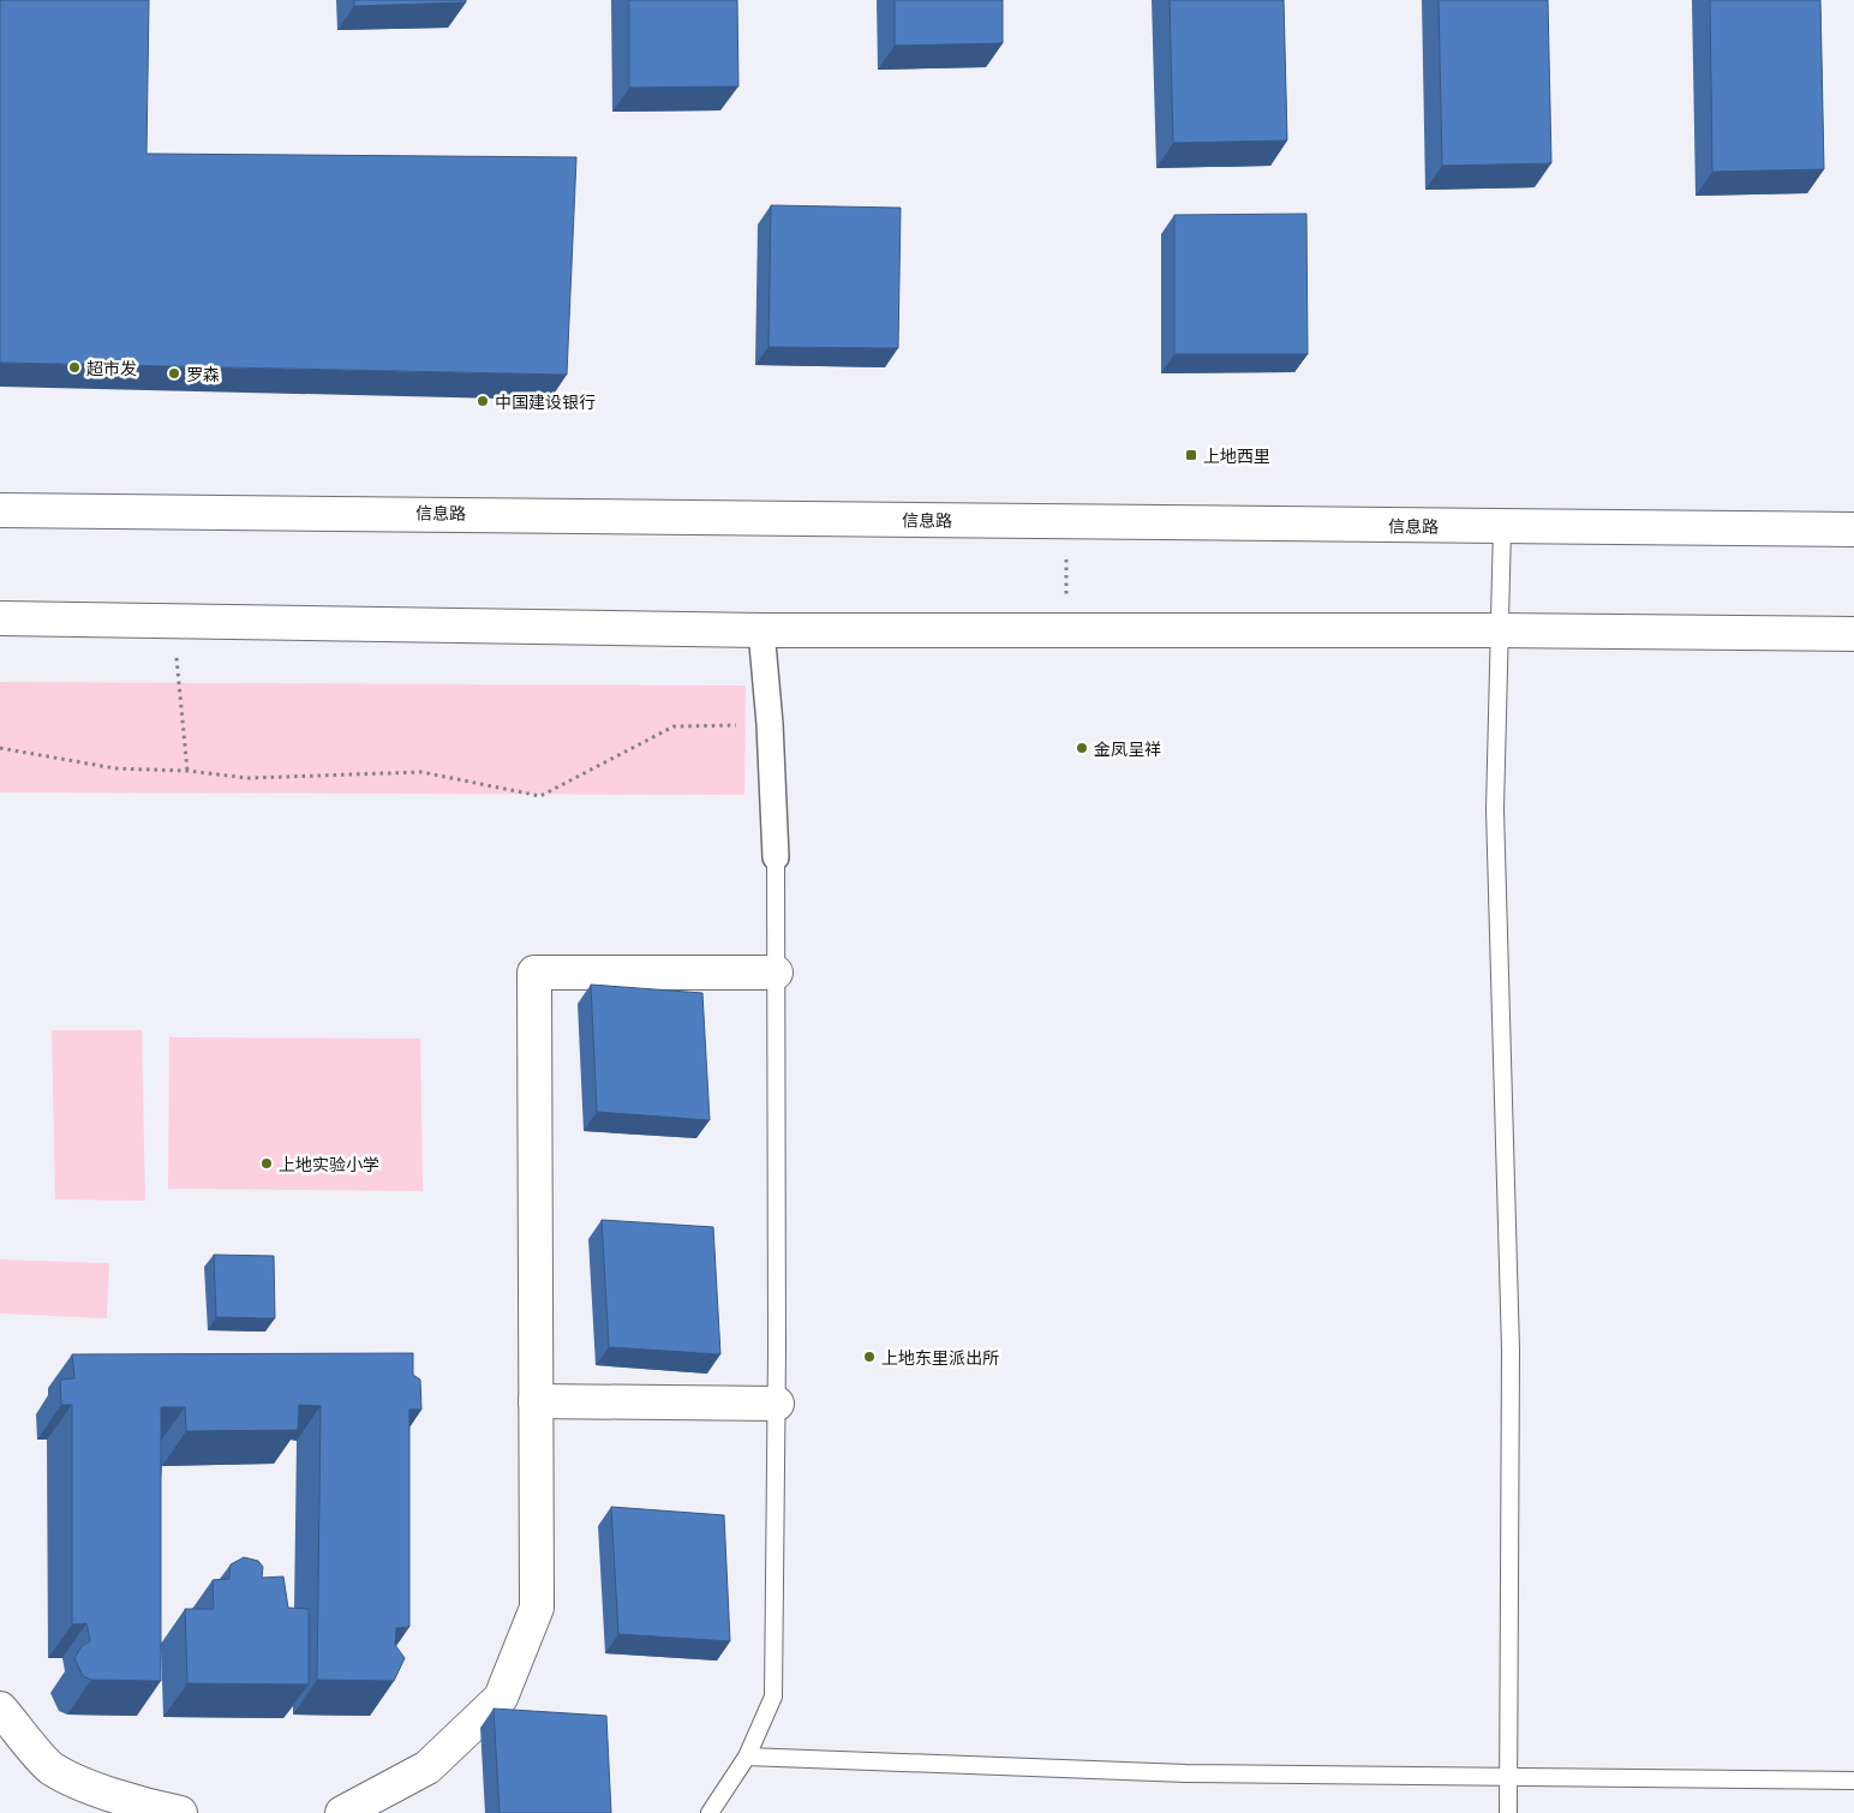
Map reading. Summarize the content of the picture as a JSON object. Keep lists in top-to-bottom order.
{
  "streets": {
    "main road": ["信息路"]
  },
  "places": {
    "other": [
      "超市发",
      "罗森",
      "中国建设银行",
      "金凤呈祥",
      "上地实验小学",
      "上地东里派出所"
    ],
    "transit": ["上地西里"]
  }
}
